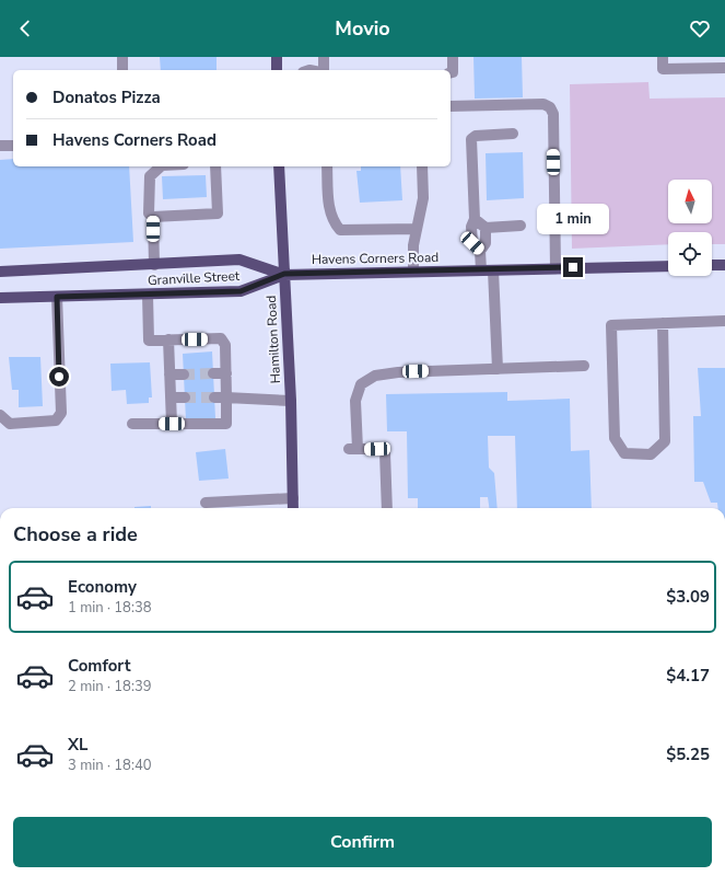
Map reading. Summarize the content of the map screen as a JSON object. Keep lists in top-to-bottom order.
{
  "streets": {
    "main road": ["Havens Corners Road", "Granville Street", "Hamilton Road"]
  },
  "crossings": [
    ["Havens Corners Road", "Granville Street"],
    ["Havens Corners Road", "Hamilton Road"],
    ["Granville Street", "Hamilton Road"]
  ],
  "north": "top",
  "page": {
    "header": "Movio",
    "banner": ["Donatos Pizza", "Havens Corners Road"],
    "bubble": "1 min",
    "heading": "Choose a ride",
    "list": [
      {
        "name": "Economy",
        "note": "1 min · 18:38",
        "value": "$3.09"
      },
      {
        "name": "Comfort",
        "note": "2 min · 18:39",
        "value": "$4.17"
      },
      {
        "name": "XL",
        "note": "3 min · 18:40",
        "value": "$5.25"
      }
    ],
    "buttons": "Confirm"
  }
}
